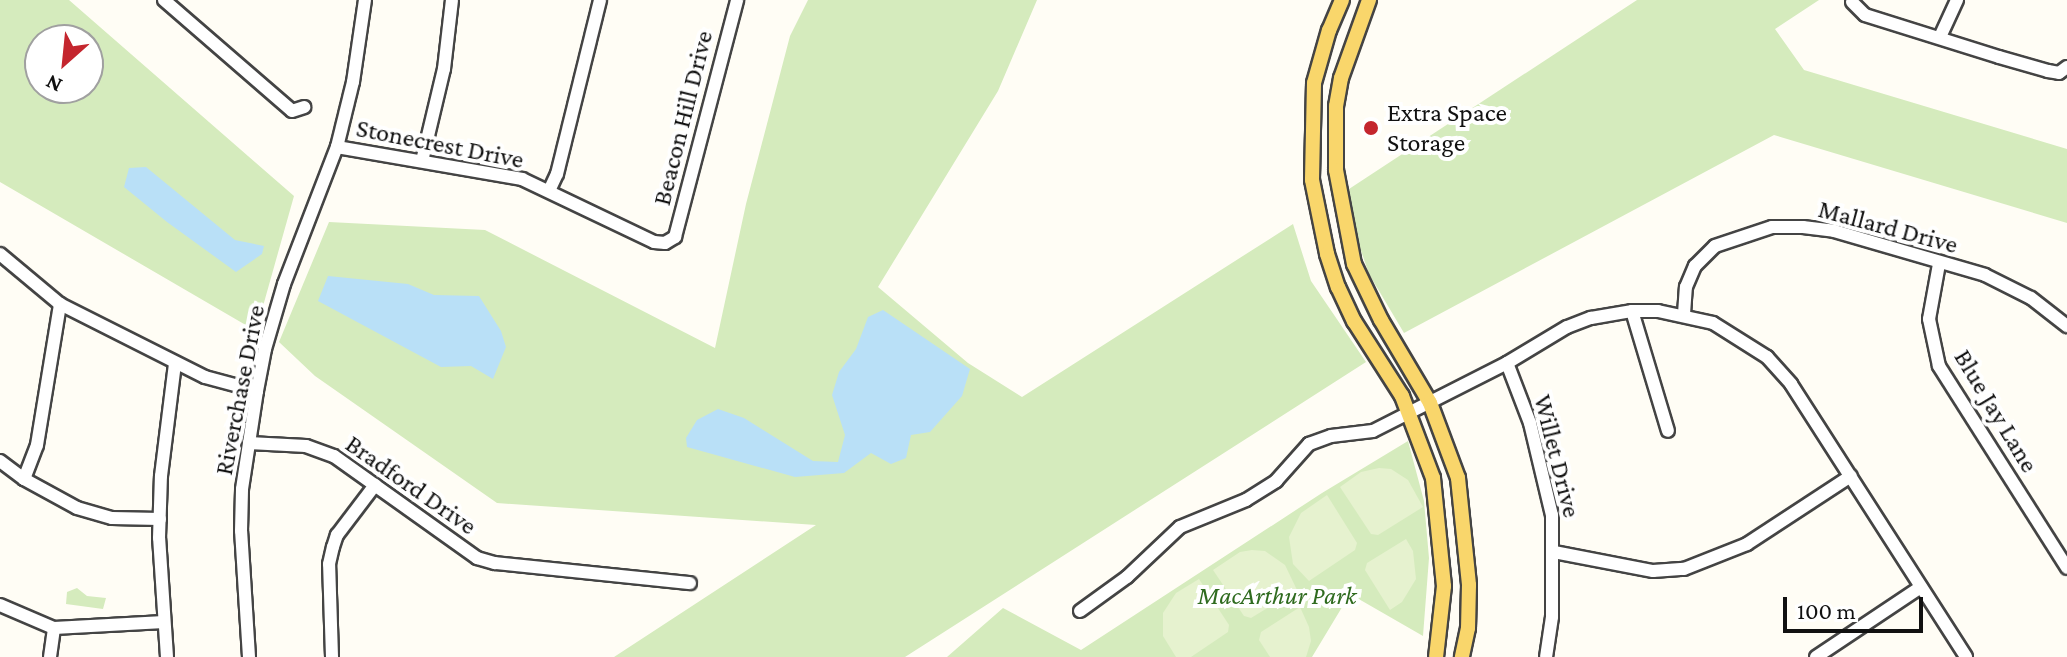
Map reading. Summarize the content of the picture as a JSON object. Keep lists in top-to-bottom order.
{
  "streets": {
    "street": [
      "Beacon Hill Drive",
      "Stonecrest Drive",
      "Mallard Drive",
      "Riverchase Drive",
      "Blue Jay Lane",
      "Willet Drive",
      "Bradford Drive"
    ]
  },
  "crossings": [
    ["Beacon Hill Drive", "Stonecrest Drive"],
    ["Stonecrest Drive", "Riverchase Drive"],
    ["Mallard Drive", "Blue Jay Lane"],
    ["Riverchase Drive", "Bradford Drive"]
  ],
  "parks": ["MacArthur Park"],
  "places": ["Extra Space Storage"],
  "scale_bar": "100 m",
  "north": "bottom left"
}
